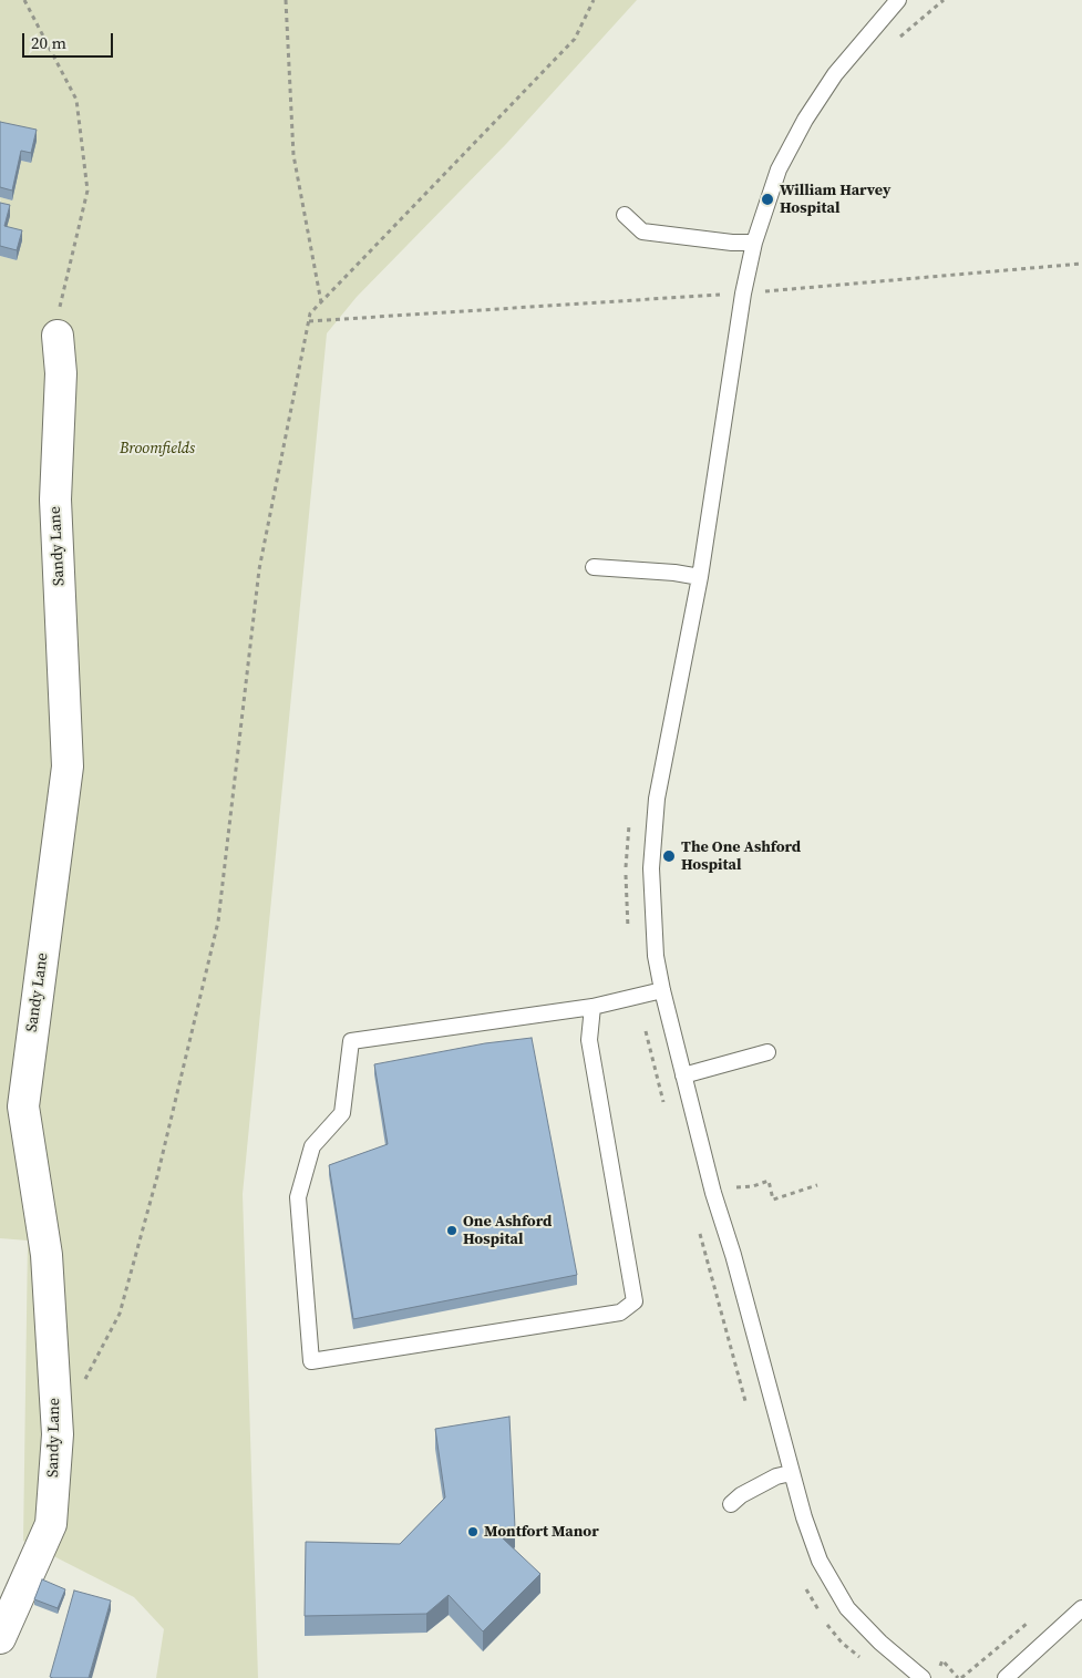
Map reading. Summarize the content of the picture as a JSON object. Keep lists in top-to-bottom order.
{
  "streets": {
    "street": ["Sandy Lane"]
  },
  "parks": ["Broomfields"],
  "places": [
    "William Harvey Hospital",
    "The One Ashford Hospital",
    "One Ashford Hospital",
    "Montfort Manor"
  ],
  "scale_bar": "20 m"
}
